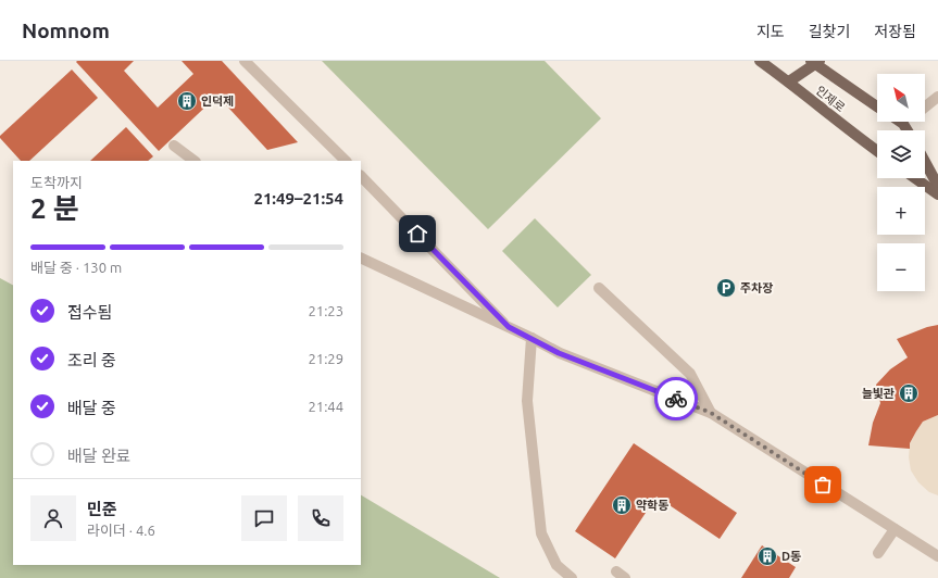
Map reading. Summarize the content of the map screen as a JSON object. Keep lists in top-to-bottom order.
{
  "streets": {
    "main road": ["인제로"]
  },
  "places": {
    "building": [
      "인덕제",
      "늘빛관",
      "약학동",
      "D동"
    ],
    "parking": ["주차장"]
  },
  "north": "top left",
  "page": {
    "header": "Nomnom",
    "nav": ["지도", "길찾기", "저장됨"],
    "map_buttons": ["+", "−"],
    "heading": ["2 분", "도착까지", "21:49–21:54"],
    "panel": ["민준", "라이더 · 4.6"],
    "bar": "배달 중 · 130 m",
    "list": [
      ["접수됨", "21:23"],
      ["조리 중", "21:29"],
      ["배달 중", "21:44"],
      "배달 완료"
    ]
  }
}
